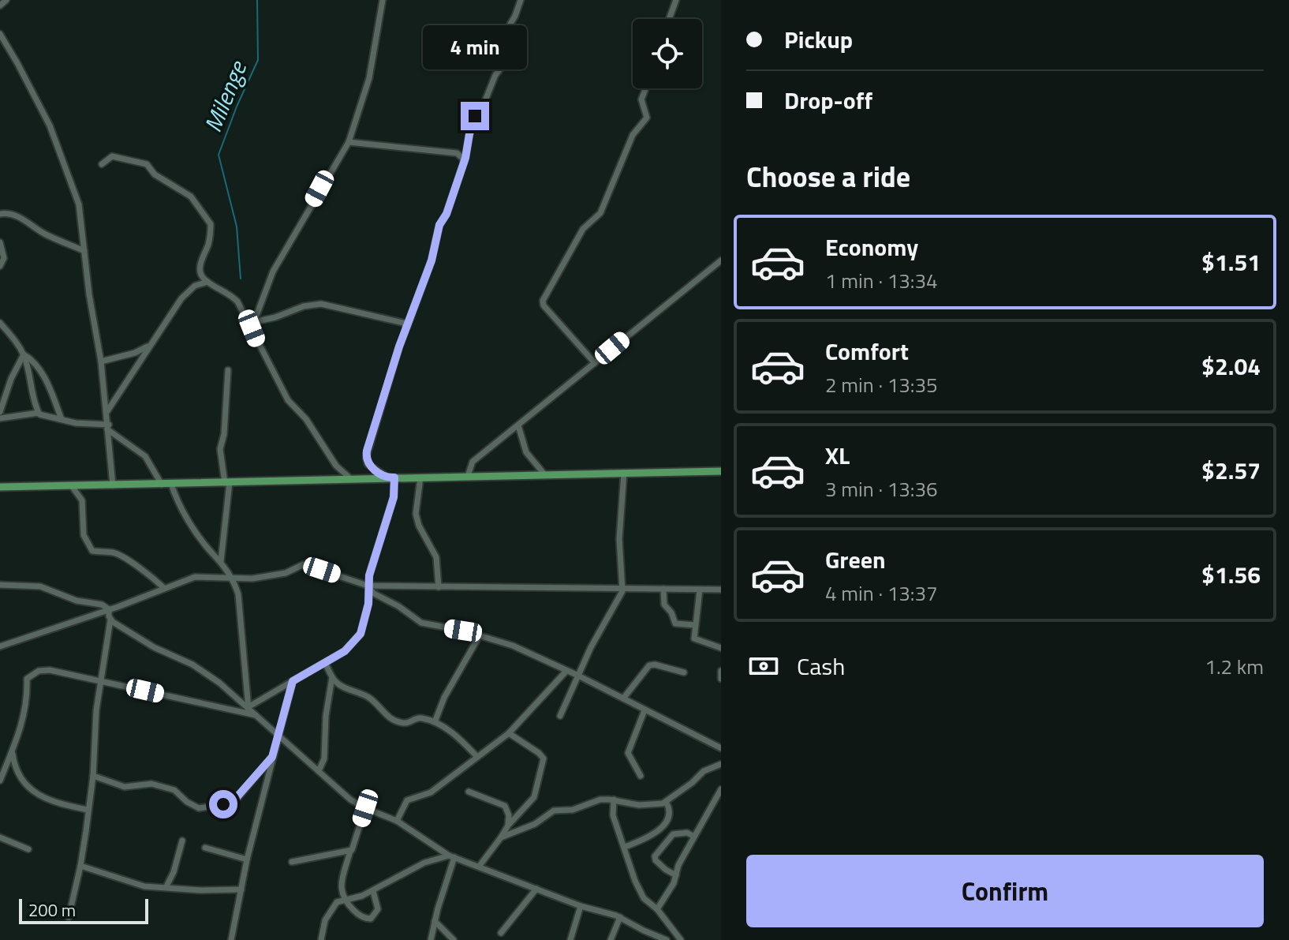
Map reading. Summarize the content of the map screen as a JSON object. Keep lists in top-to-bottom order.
{
  "water": ["Milenge"],
  "scale_bar": "200 m",
  "page": {
    "banner": ["Pickup", "Drop-off"],
    "bubble": "4 min",
    "heading": "Choose a ride",
    "list": [
      {
        "name": "Economy",
        "note": "1 min · 13:34",
        "value": "$1.51"
      },
      {
        "name": "Comfort",
        "note": "2 min · 13:35",
        "value": "$2.04"
      },
      {
        "name": "XL",
        "note": "3 min · 13:36",
        "value": "$2.57"
      },
      {
        "name": "Green",
        "note": "4 min · 13:37",
        "value": "$1.56"
      }
    ],
    "pay": ["Cash", "1.2 km"],
    "buttons": "Confirm",
    "scale": "200 m"
  }
}
